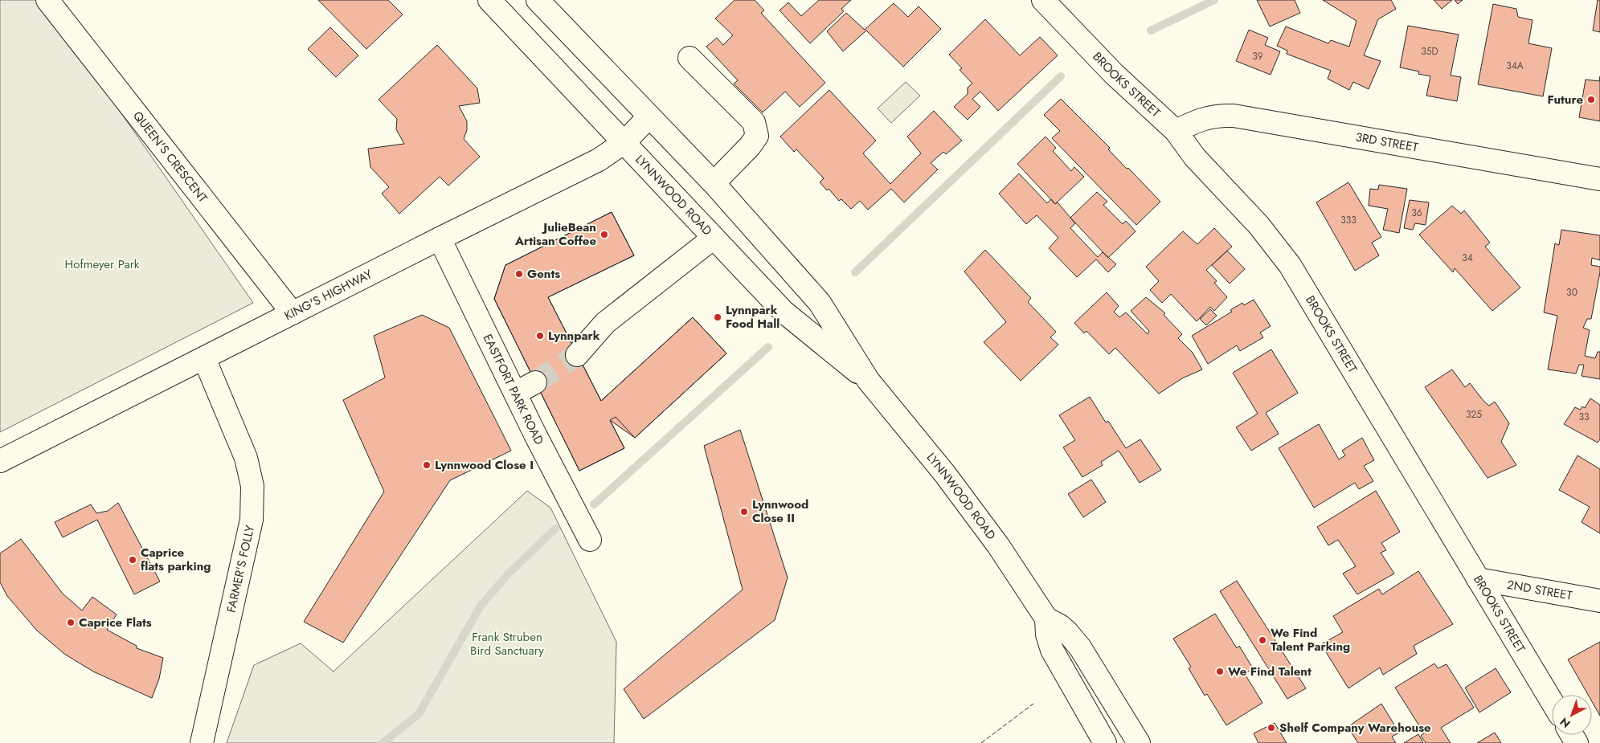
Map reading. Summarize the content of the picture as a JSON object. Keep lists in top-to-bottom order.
{
  "streets": {
    "street": [
      "BROOKS STREET",
      "3RD STREET",
      "QUEEN'S CRESCENT",
      "LYNNWOOD ROAD",
      "KING'S HIGHWAY",
      "EASTFORT PARK ROAD",
      "FARMER'S FOLLY",
      "2ND STREET"
    ]
  },
  "crossings": [
    ["BROOKS STREET", "3RD STREET"],
    ["BROOKS STREET", "2ND STREET"],
    ["QUEEN'S CRESCENT", "KING'S HIGHWAY"],
    ["LYNNWOOD ROAD", "KING'S HIGHWAY"],
    ["KING'S HIGHWAY", "EASTFORT PARK ROAD"],
    ["KING'S HIGHWAY", "FARMER'S FOLLY"]
  ],
  "parks": ["Hofmeyer Park", "Frank Struben Bird Sanctuary"],
  "places": [
    "Future",
    "JulieBean Artisan Coffee",
    "Gents",
    "Lynnpark Food Hall",
    "Lynnpark",
    "Lynnwood Close I",
    "Lynnwood Close II",
    "Caprice flats parking",
    "Caprice Flats",
    "We Find Talent Parking",
    "We Find Talent",
    "Shelf Company Warehouse"
  ],
  "house_numbers": [
    "35D",
    "39",
    "34A",
    "36",
    "333",
    "34",
    "30",
    "325",
    "33"
  ],
  "north": "bottom left"
}
